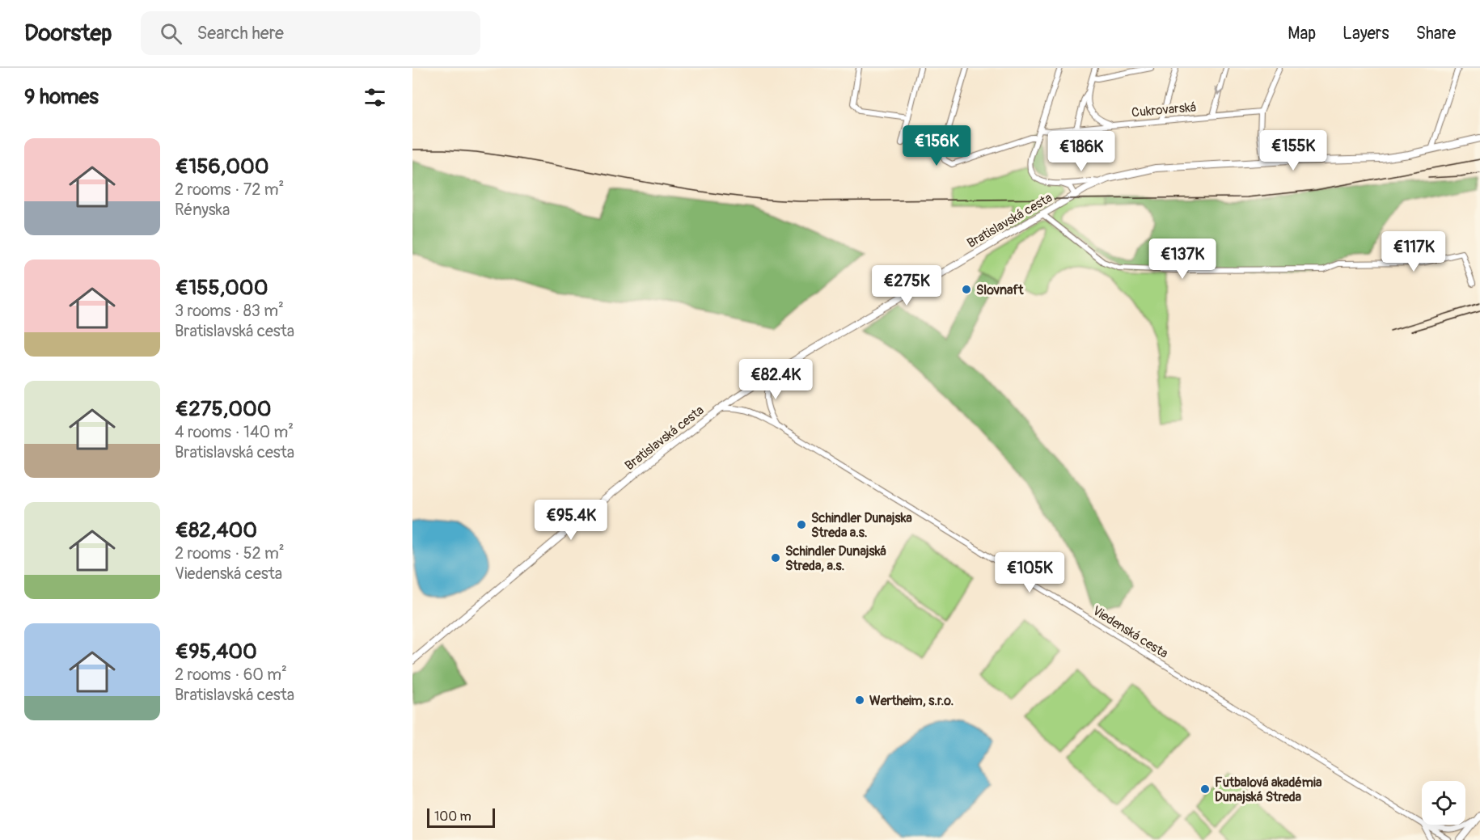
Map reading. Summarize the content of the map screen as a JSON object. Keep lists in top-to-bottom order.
{
  "streets": {
    "street": ["Cukrovarská", "Bratislavská cesta", "Viedenská cesta"]
  },
  "crossings": [
    ["Bratislavská cesta", "Viedenská cesta"]
  ],
  "places": [
    "Slovnaft",
    "Schindler Dunajska Streda a.s.",
    "Schindler Dunajská Streda, a.s.",
    "Wertheim, s.r.o.",
    "Futbalová akadémia Dunajská Streda"
  ],
  "scale_bar": "100 m",
  "page": {
    "header": "Doorstep",
    "search": "Search here",
    "nav": ["Map", "Layers", "Share"],
    "heading": "9 homes",
    "price": [
      "€156K",
      "€155K",
      "€186K",
      "€117K",
      "€137K",
      "€275K",
      "€82.4K",
      "€95.4K",
      "€105K"
    ],
    "list": [
      {
        "name": "€156,000",
        "note": "2 rooms · 72 m² · Rényska"
      },
      {
        "name": "€155,000",
        "note": "3 rooms · 83 m² · Bratislavská cesta"
      },
      {
        "name": "€275,000",
        "note": "4 rooms · 140 m² · Bratislavská cesta"
      },
      {
        "name": "€82,400",
        "note": "2 rooms · 52 m² · Viedenská cesta"
      },
      {
        "name": "€95,400",
        "note": "2 rooms · 60 m² · Bratislavská cesta"
      }
    ],
    "scale": "100 m"
  }
}
